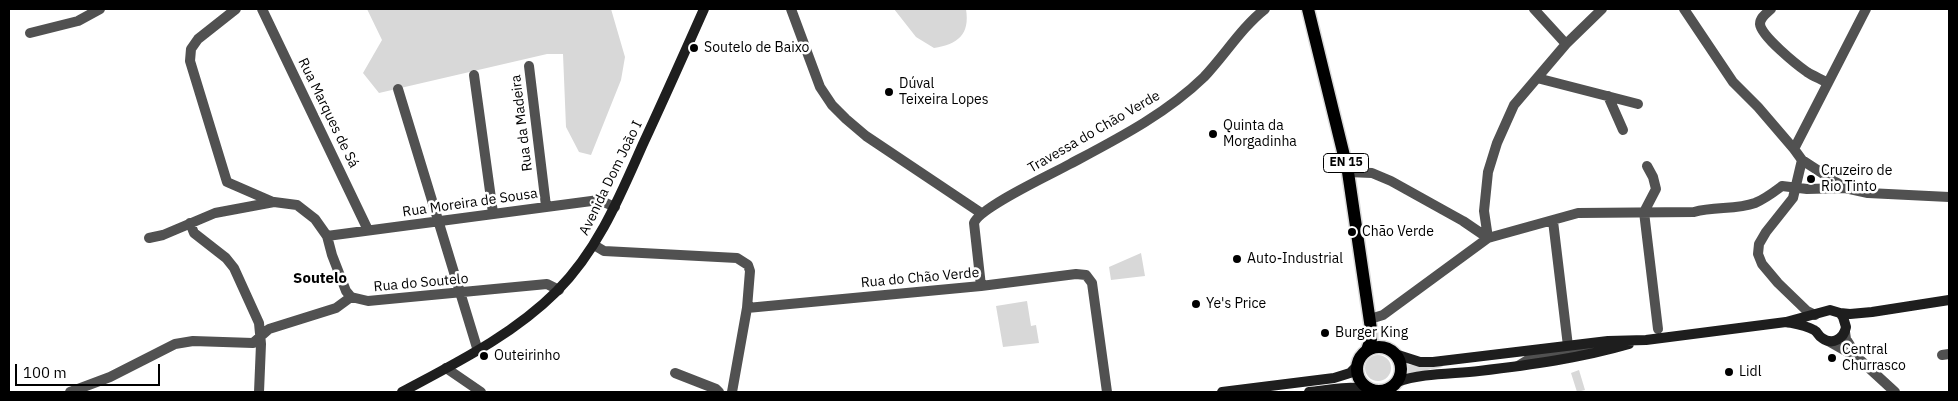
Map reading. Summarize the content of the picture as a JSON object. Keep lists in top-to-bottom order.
{
  "streets": {
    "main road": ["EN 15", "Avenida Dom João I"],
    "street": [
      "Rua Marques de Sá",
      "Rua da Madeira",
      "Travessa do Chão Verde",
      "Rua Moreira de Sousa",
      "Rua do Chão Verde",
      "Rua do Soutelo"
    ]
  },
  "crossings": [
    ["Rua Marques de Sá", "Rua Moreira de Sousa"],
    ["Rua da Madeira", "Rua Moreira de Sousa"],
    ["Avenida Dom João I", "Rua Moreira de Sousa"],
    ["Avenida Dom João I", "Rua do Soutelo"]
  ],
  "districts": ["Soutelo"],
  "places": [
    "Soutelo de Baixo",
    "Dúval Teixeira Lopes",
    "Quinta da Morgadinha",
    "Cruzeiro de Rio Tinto",
    "Chão Verde",
    "Auto-Industrial",
    "Ye's Price",
    "Burger King",
    "Outeirinho",
    "Central Churrasco",
    "Lidl"
  ],
  "scale_bar": "100 m"
}
